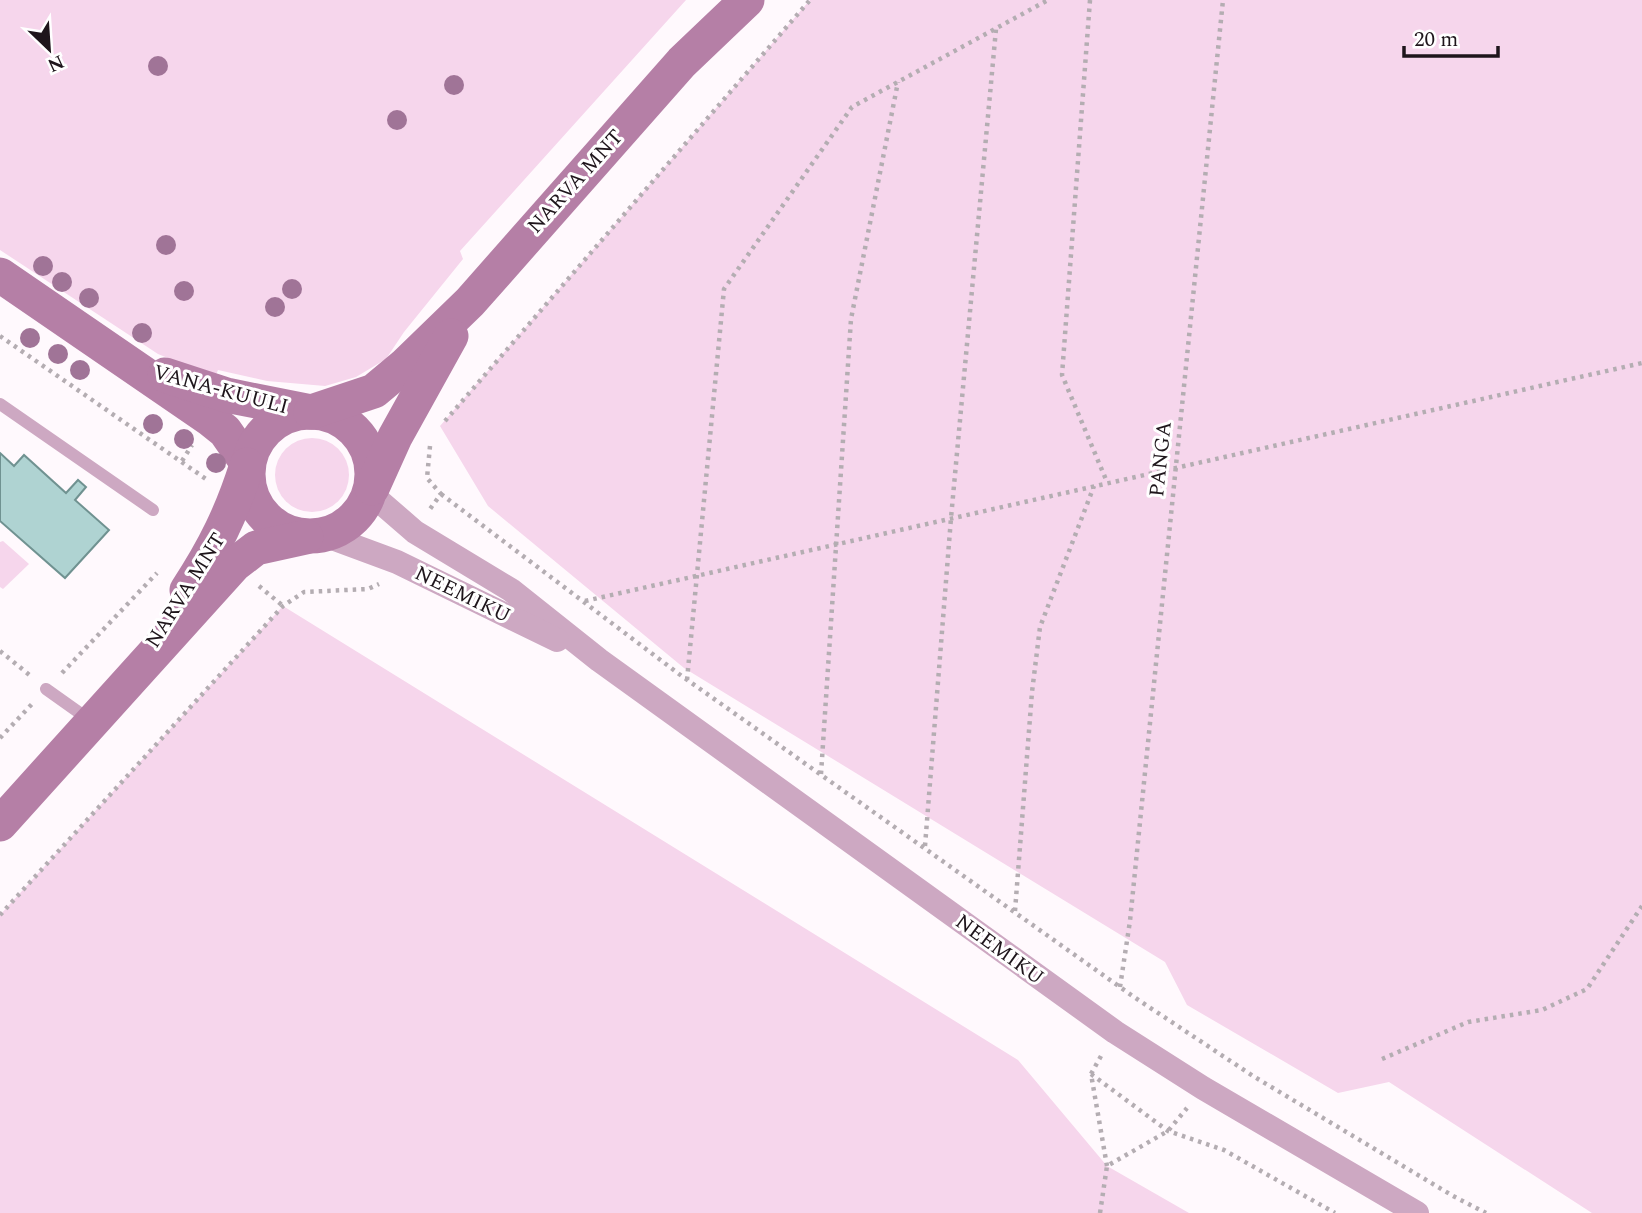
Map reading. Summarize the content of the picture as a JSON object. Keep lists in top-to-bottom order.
{
  "streets": {
    "main road": ["NARVA MNT", "VANA-KUULI"],
    "street": ["NEEMIKU"],
    "path": ["PANGA"]
  },
  "crossings": [
    ["NARVA MNT", "VANA-KUULI"],
    ["NARVA MNT", "NEEMIKU"],
    ["VANA-KUULI", "NEEMIKU"]
  ],
  "scale_bar": "20 m",
  "north": "bottom right"
}
